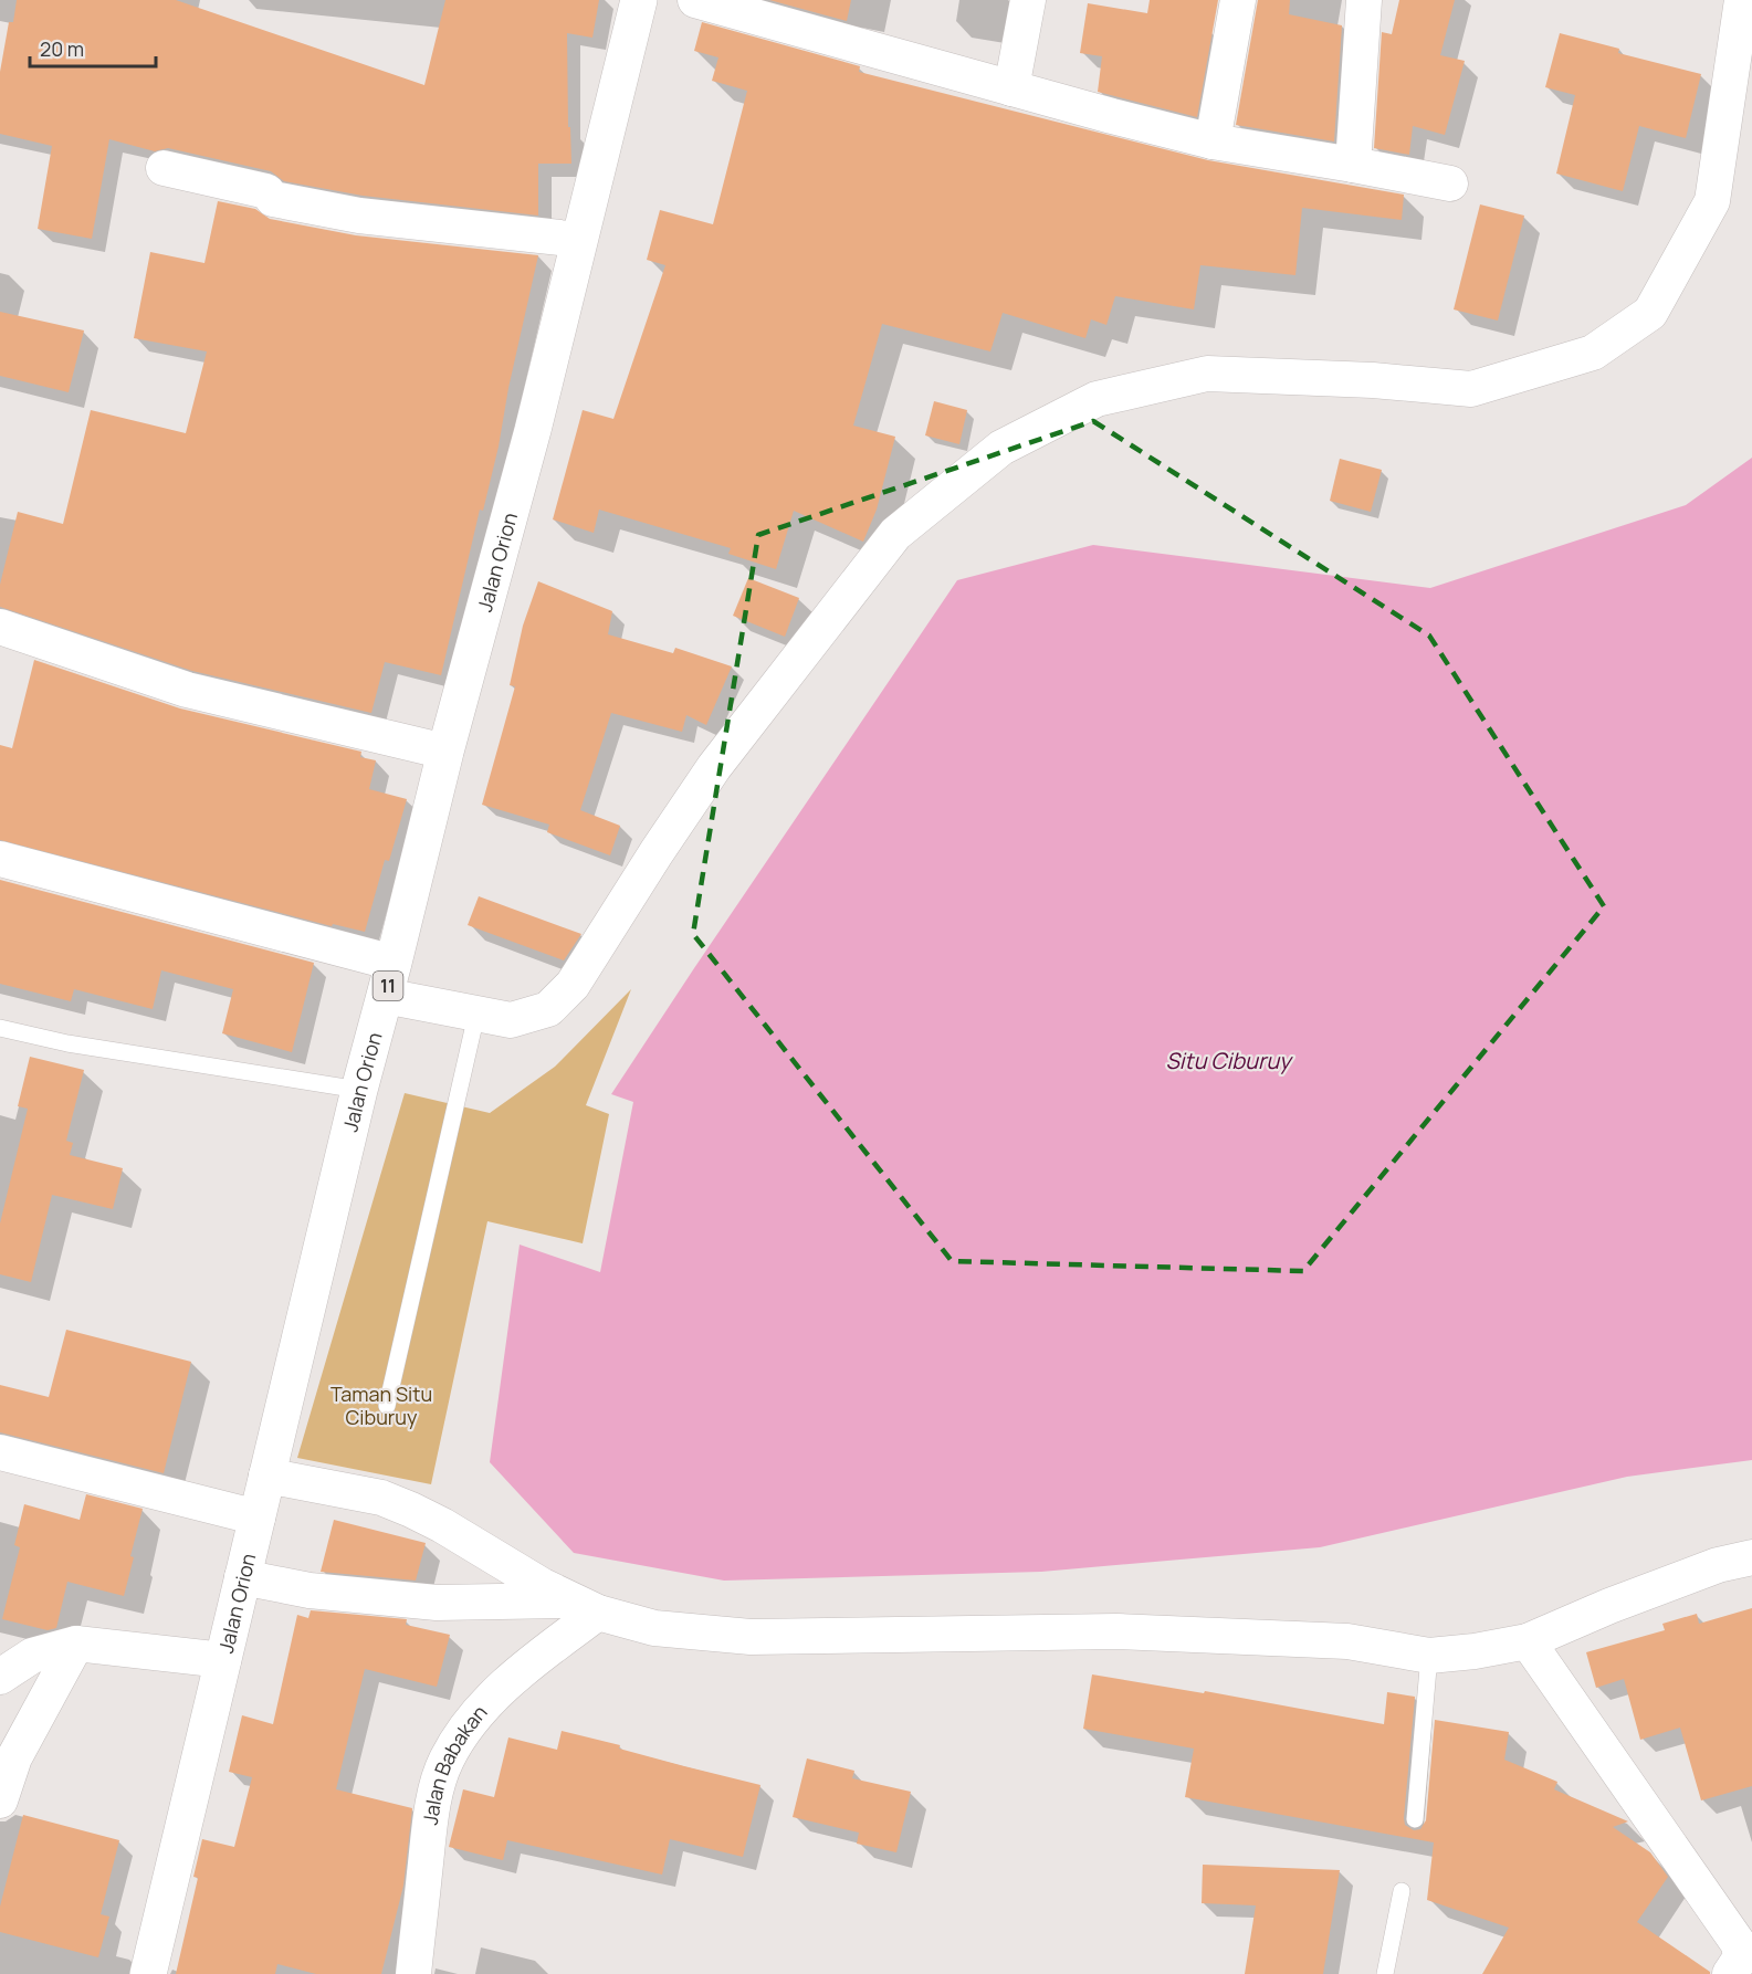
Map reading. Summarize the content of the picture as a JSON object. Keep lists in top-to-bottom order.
{
  "streets": {
    "highway": ["Jalan Orion", "11"],
    "street": ["Jalan Babakan"]
  },
  "water": ["Situ Ciburuy"],
  "parks": ["Taman Situ Ciburuy"],
  "scale_bar": "20 m"
}
